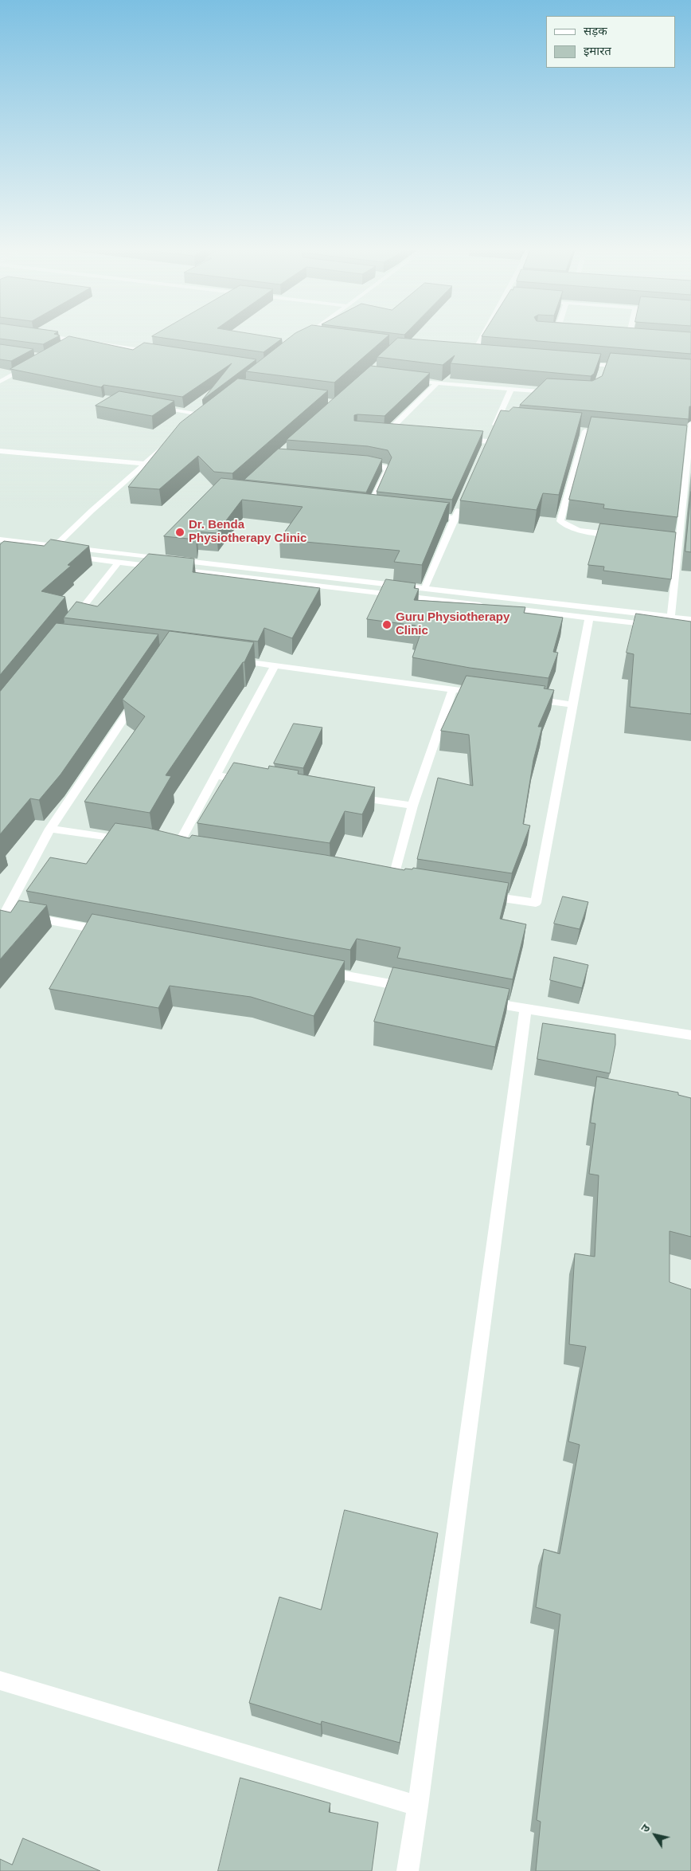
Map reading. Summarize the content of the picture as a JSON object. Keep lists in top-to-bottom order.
{
  "places": ["Dr. Benda Physiotherapy Clinic", "Guru Physiotherapy Clinic"],
  "legend": ["सड़क", "इमारत"],
  "north": "top left"
}
